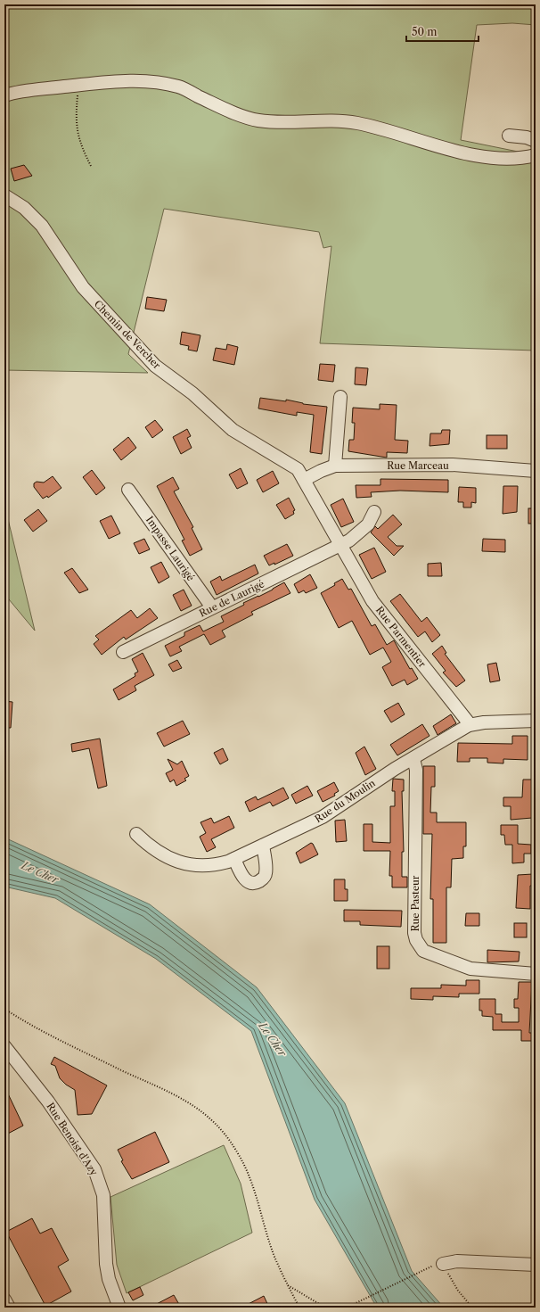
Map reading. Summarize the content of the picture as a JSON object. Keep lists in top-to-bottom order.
{
  "streets": {
    "street": [
      "Chemin de Vercher",
      "Rue Marceau",
      "Impasse Laurigé",
      "Rue de Laurigé",
      "Rue Parmentier",
      "Rue du Moulin",
      "Rue Pasteur",
      "Rue Benoist d'Azy"
    ]
  },
  "crossings": [
    ["Chemin de Vercher", "Rue Marceau"],
    ["Chemin de Vercher", "Rue Parmentier"],
    ["Rue Marceau", "Rue Parmentier"],
    ["Impasse Laurigé", "Rue de Laurigé"],
    ["Rue de Laurigé", "Rue Parmentier"],
    ["Rue Parmentier", "Rue du Moulin"],
    ["Rue du Moulin", "Rue Pasteur"]
  ],
  "water": ["Le Cher"],
  "scale_bar": "50 m"
}
